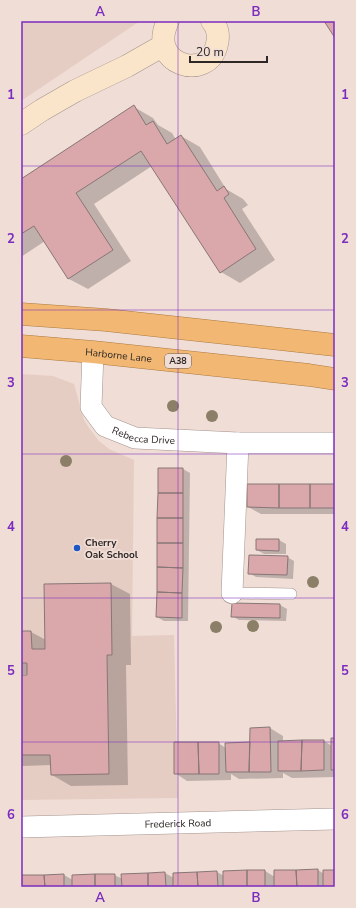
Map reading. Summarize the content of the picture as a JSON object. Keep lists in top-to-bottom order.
{
  "streets": {
    "highway": ["Harborne Lane", "A38"],
    "street": ["Rebecca Drive", "Frederick Road"]
  },
  "crossings": [
    ["Harborne Lane", "Rebecca Drive"]
  ],
  "places": ["Cherry Oak School"],
  "scale_bar": "20 m",
  "grid": {
    "columns": ["A", "B"],
    "rows": [
      "1",
      "2",
      "3",
      "4",
      "5",
      "6"
    ]
  }
}
